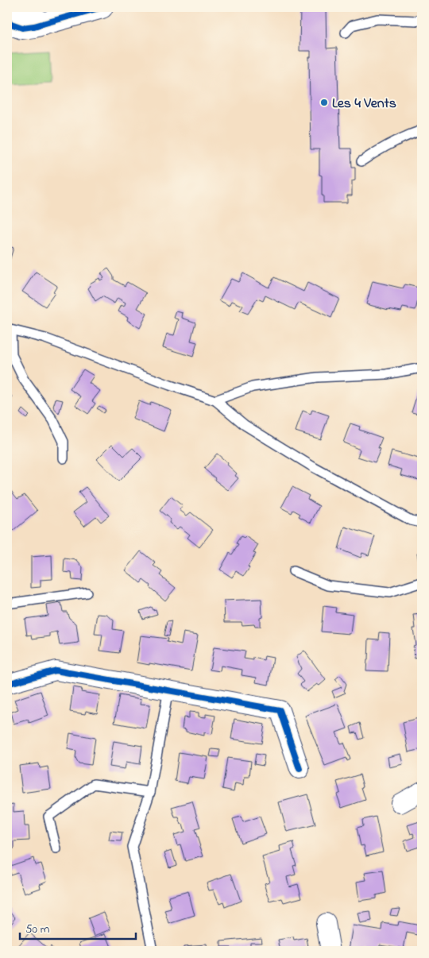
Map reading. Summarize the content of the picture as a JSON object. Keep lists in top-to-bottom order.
{
  "places": ["Les 4 Vents"],
  "scale_bar": "50 m"
}
